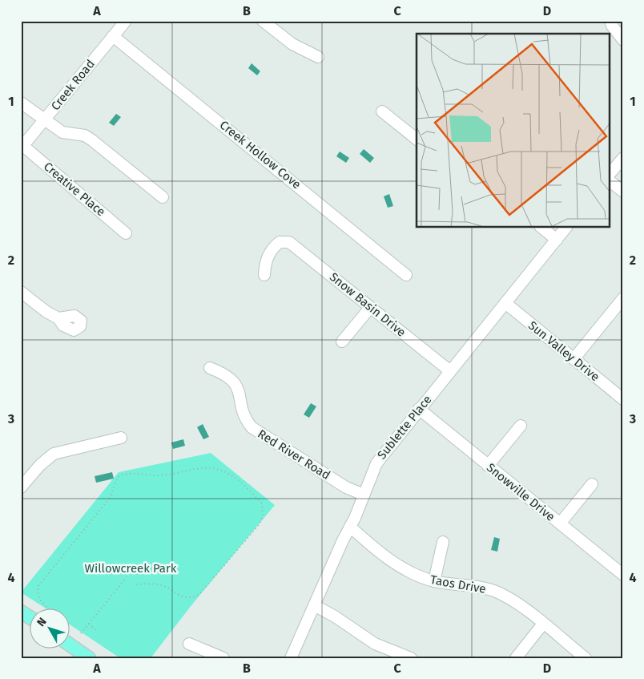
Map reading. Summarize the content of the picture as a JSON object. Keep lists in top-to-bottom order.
{
  "streets": {
    "street": [
      "Creek Road",
      "Creek Hollow Cove",
      "Creative Place",
      "Snow Basin Drive",
      "Sun Valley Drive",
      "Sublette Place",
      "Red River Road",
      "Snowville Drive",
      "Taos Drive"
    ]
  },
  "crossings": [
    ["Creek Road", "Creek Hollow Cove"],
    ["Creek Road", "Creative Place"],
    ["Snow Basin Drive", "Sublette Place"],
    ["Sun Valley Drive", "Sublette Place"],
    ["Sublette Place", "Red River Road"],
    ["Sublette Place", "Snowville Drive"],
    ["Sublette Place", "Taos Drive"]
  ],
  "parks": ["Willowcreek Park"],
  "north": "top left",
  "grid": {
    "columns": [
      "A",
      "B",
      "C",
      "D"
    ],
    "rows": [
      "1",
      "2",
      "3",
      "4"
    ]
  }
}
